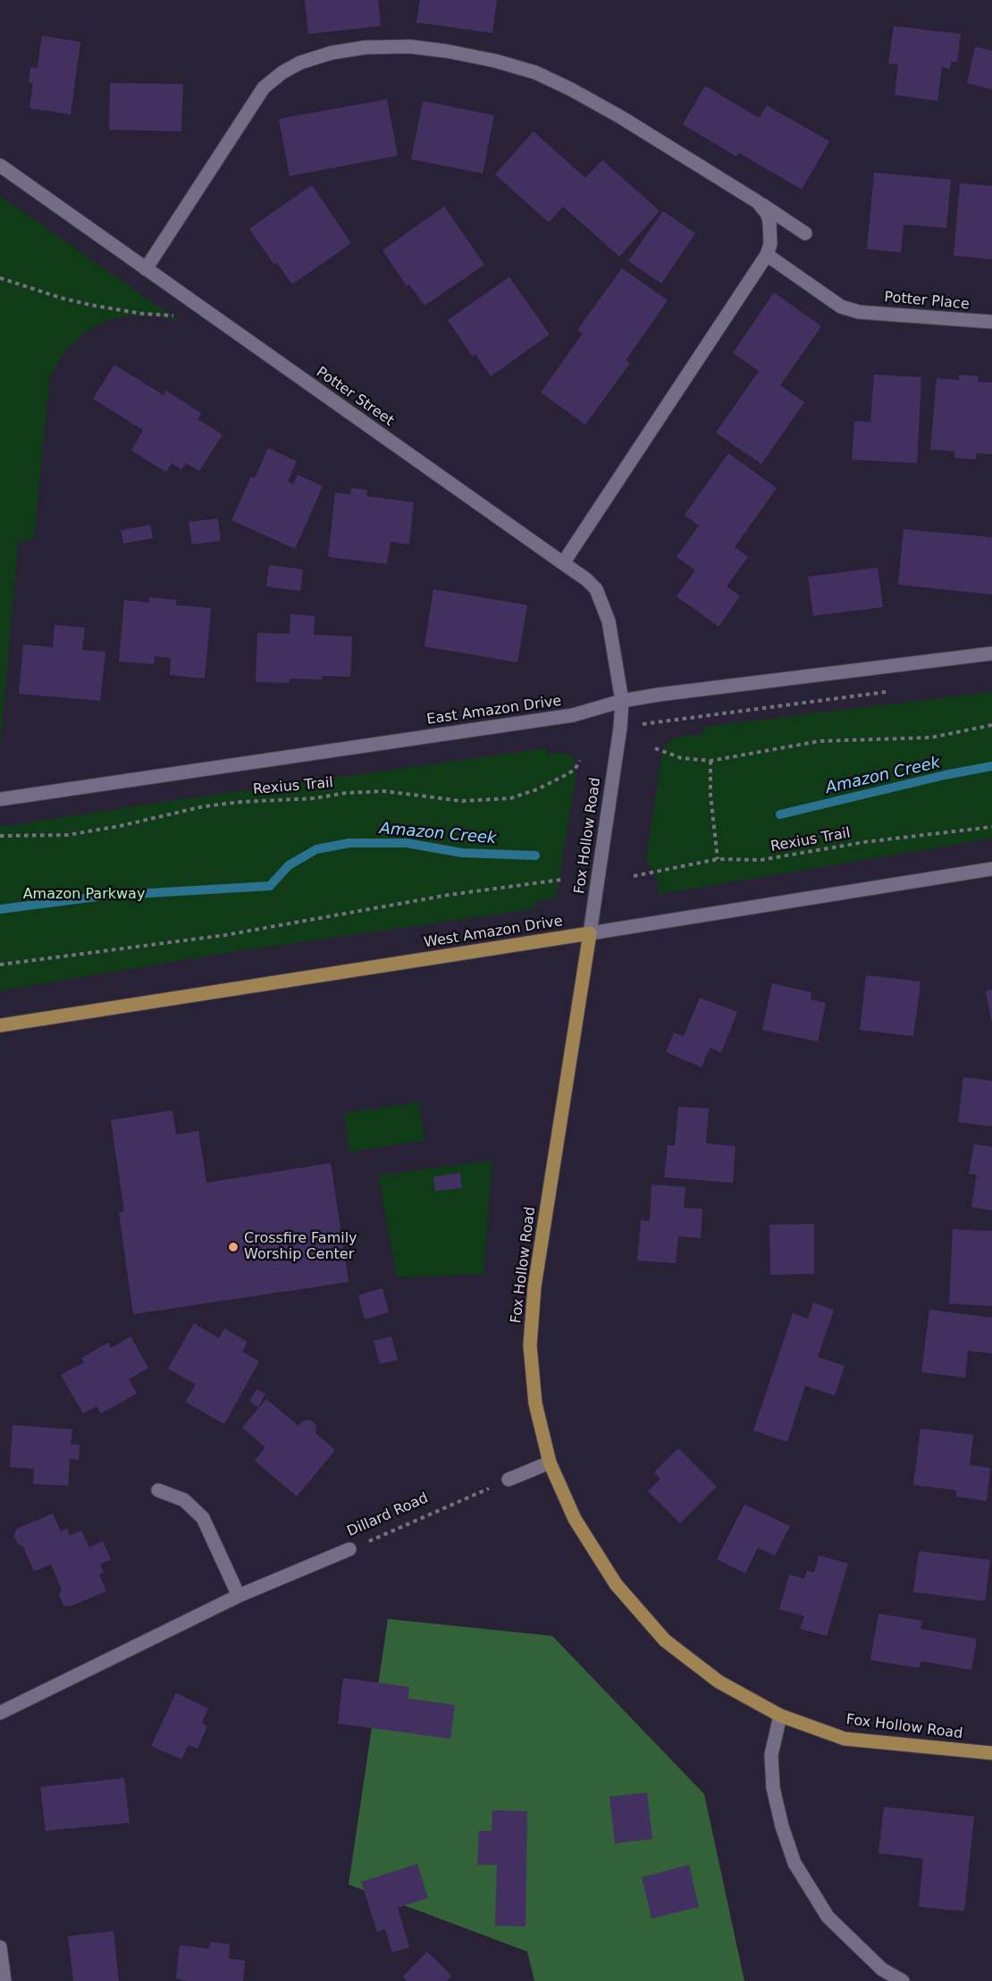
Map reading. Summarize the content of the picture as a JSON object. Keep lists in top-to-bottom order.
{
  "streets": {
    "main road": ["Fox Hollow Road", "West Amazon Drive"],
    "street": [
      "Potter Place",
      "Potter Street",
      "East Amazon Drive",
      "Dillard Road"
    ],
    "path": ["Rexius Trail"]
  },
  "crossings": [
    ["Potter Street", "East Amazon Drive"],
    ["Potter Street", "Fox Hollow Road"],
    ["East Amazon Drive", "Fox Hollow Road"],
    ["Fox Hollow Road", "West Amazon Drive"]
  ],
  "water": ["Amazon Creek"],
  "parks": ["Amazon Parkway"],
  "places": ["Crossfire Family Worship Center"]
}
